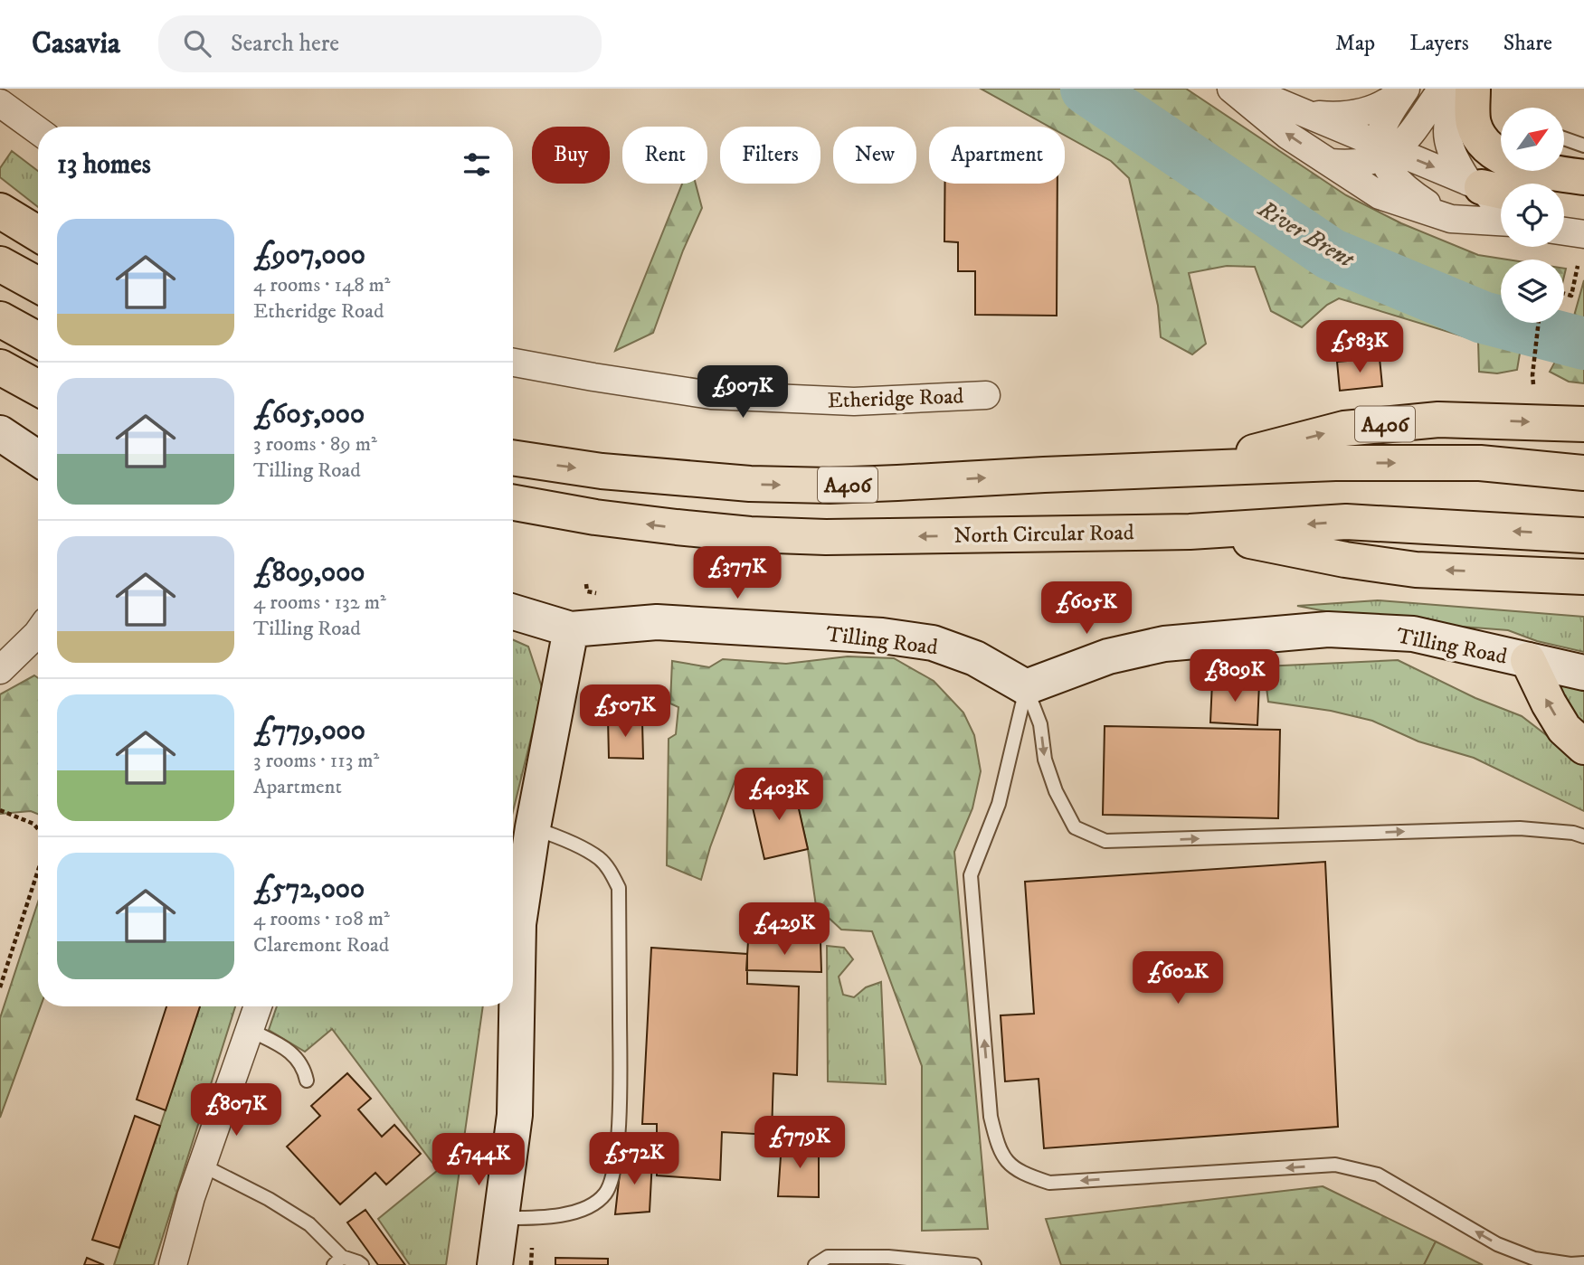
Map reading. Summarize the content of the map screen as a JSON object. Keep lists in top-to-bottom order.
{
  "streets": {
    "highway": ["A406", "North Circular Road"],
    "street": ["Etheridge Road", "Tilling Road"]
  },
  "water": ["River Brent"],
  "north": "top right",
  "page": {
    "header": "Casavia",
    "search": "Search here",
    "nav": ["Map", "Layers", "Share"],
    "chip": [
      "Buy",
      "Rent",
      "Filters",
      "New",
      "Apartment"
    ],
    "heading": "13 homes",
    "list": [
      {
        "name": "£907,000",
        "note": "4 rooms · 148 m² · Etheridge Road"
      },
      {
        "name": "£605,000",
        "note": "3 rooms · 89 m² · Tilling Road"
      },
      {
        "name": "£809,000",
        "note": "4 rooms · 132 m² · Tilling Road"
      },
      {
        "name": "£779,000",
        "note": "3 rooms · 113 m² · Apartment"
      },
      {
        "name": "£572,000",
        "note": "4 rooms · 108 m² · Claremont Road"
      }
    ],
    "price": [
      "£583K",
      "£907K",
      "£377K",
      "£605K",
      "£809K",
      "£507K",
      "£403K",
      "£429K",
      "£602K",
      "£807K",
      "£779K",
      "£572K",
      "£744K"
    ]
  }
}
